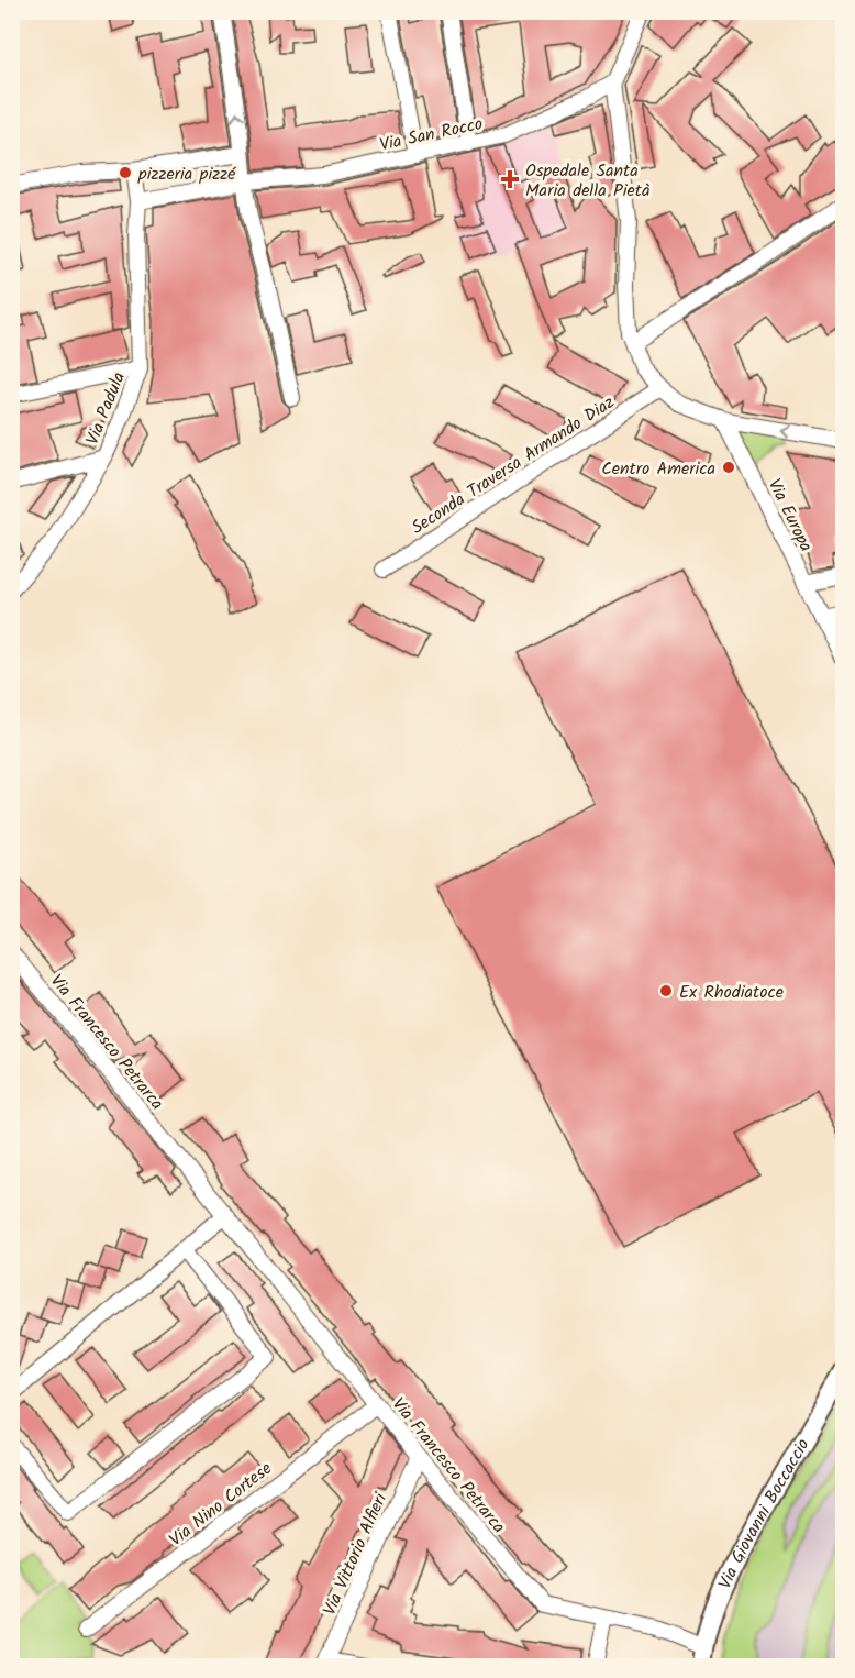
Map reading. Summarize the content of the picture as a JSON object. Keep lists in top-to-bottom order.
{
  "streets": {
    "street": [
      "Via San Rocco",
      "Via Padula",
      "Seconda Traversa Armando Diaz",
      "Via Europa",
      "Via Francesco Petrarca",
      "Via Nino Cortese",
      "Via Giovanni Boccaccio",
      "Via Vittorio Alfieri"
    ]
  },
  "crossings": [
    ["Via San Rocco", "Via Padula"],
    ["Via Francesco Petrarca", "Via Nino Cortese"],
    ["Via Francesco Petrarca", "Via Giovanni Boccaccio"],
    ["Via Francesco Petrarca", "Via Vittorio Alfieri"]
  ],
  "places": {
    "other": ["pizzeria pizzé", "Centro America", "Ex Rhodiatoce"],
    "health": ["Ospedale Santa Maria della Pietà"]
  }
}
